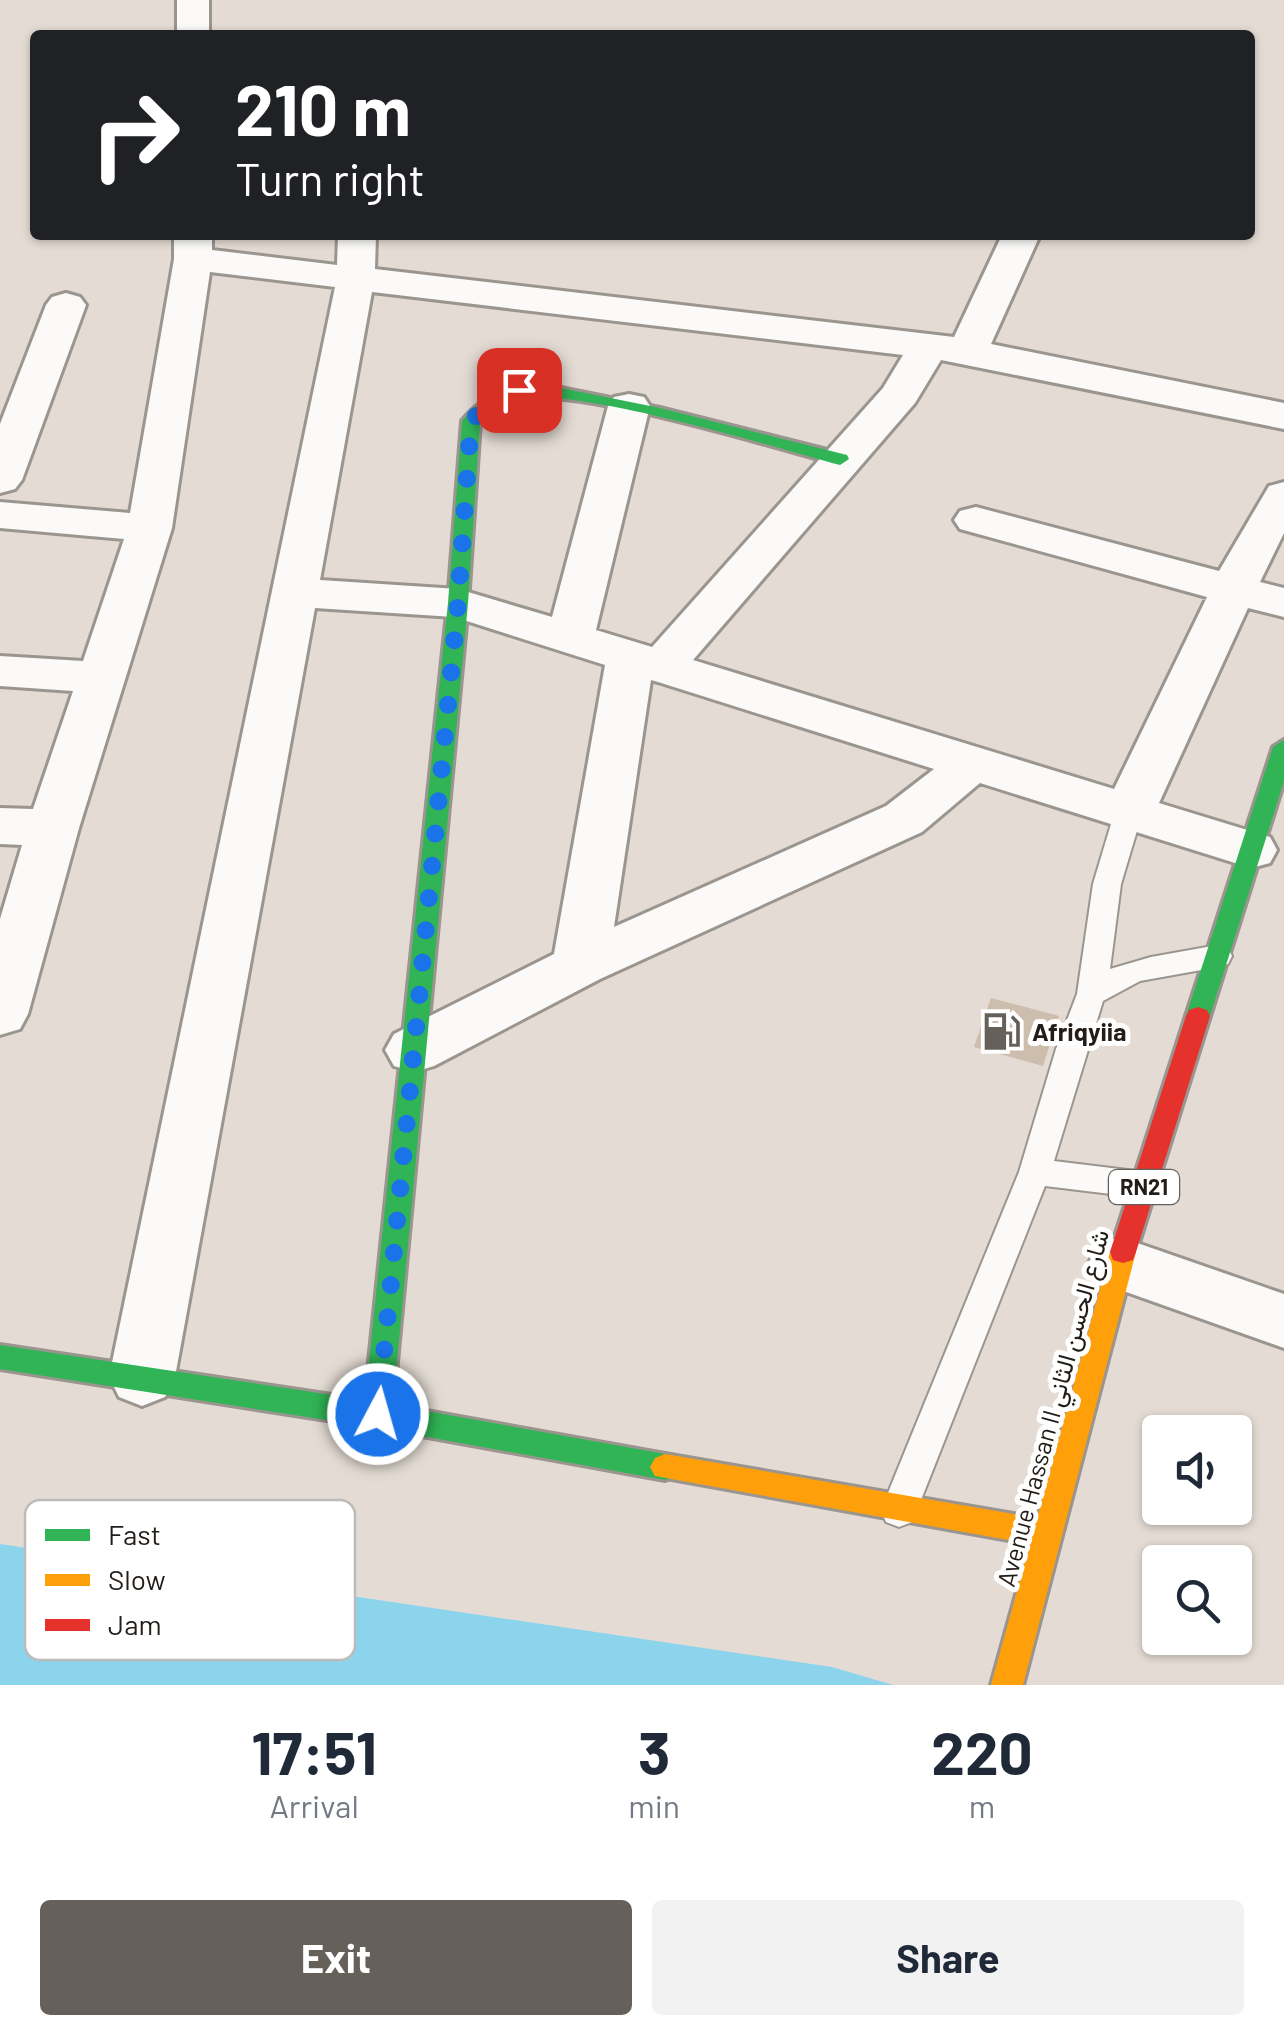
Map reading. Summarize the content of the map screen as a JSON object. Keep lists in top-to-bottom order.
{
  "streets": {
    "street": ["RN21", "Avenue Hassan II شارع الحسن الثاني"]
  },
  "places": {
    "fuel station": ["Afriqyiia"]
  },
  "legend": ["Fast", "Slow", "Jam"],
  "page": {
    "turn": ["210 m", "Turn right"],
    "eta": [
      "17:51",
      "Arrival",
      "3",
      "min",
      "220",
      "m"
    ],
    "buttons": ["Exit", "Share"]
  }
}
